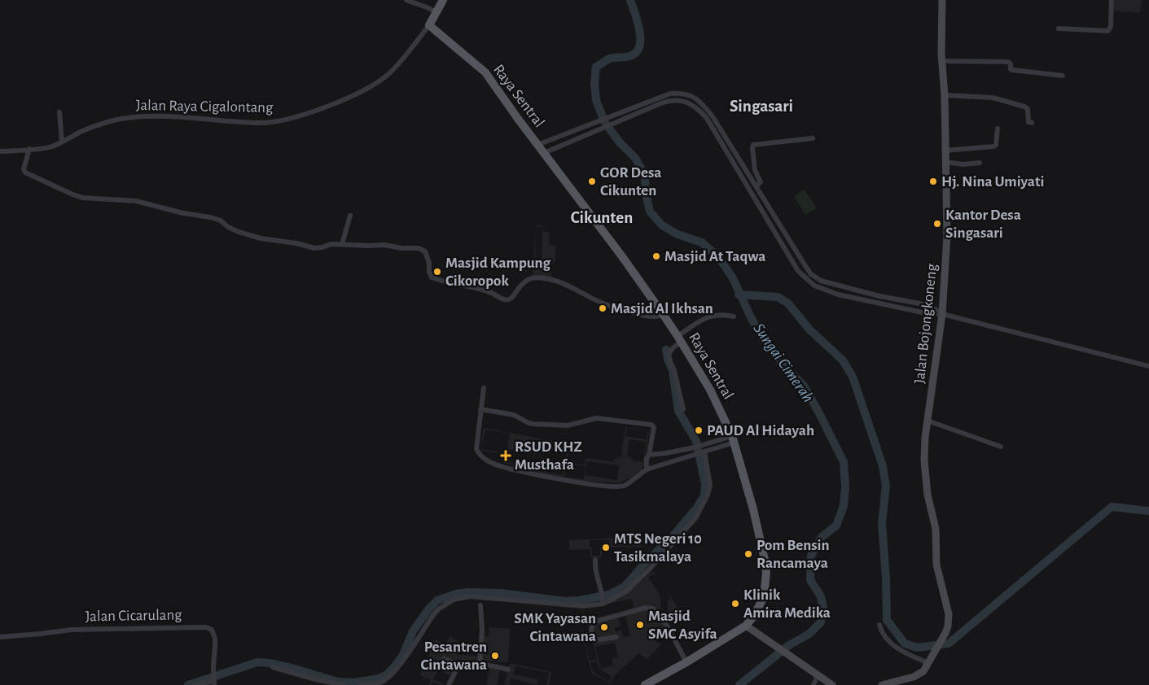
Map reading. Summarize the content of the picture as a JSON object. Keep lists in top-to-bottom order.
{
  "streets": {
    "main road": ["Raya Sentral", "Jalan Bojongkoneng"],
    "street": ["Jalan Raya Cigalontang", "Jalan Cicarulang"]
  },
  "crossings": [
    ["Raya Sentral", "Jalan Raya Cigalontang"]
  ],
  "districts": ["Singasari", "Cikunten"],
  "water": ["Sungai Cimerah"],
  "places": {
    "other": [
      "GOR Desa Cikunten",
      "Hj. Nina Umiyati",
      "Kantor Desa Singasari",
      "Masjid At Taqwa",
      "Masjid Kampung Cikoropok",
      "Masjid Al Ikhsan",
      "PAUD Al Hidayah",
      "MTS Negeri 10 Tasikmalaya",
      "Pom Bensin Rancamaya",
      "Klinik Amira Medika",
      "Masjid SMC Asyifa",
      "SMK Yayasan Cintawana",
      "Pesantren Cintawana"
    ],
    "health": ["RSUD KHZ Musthafa"]
  }
}
